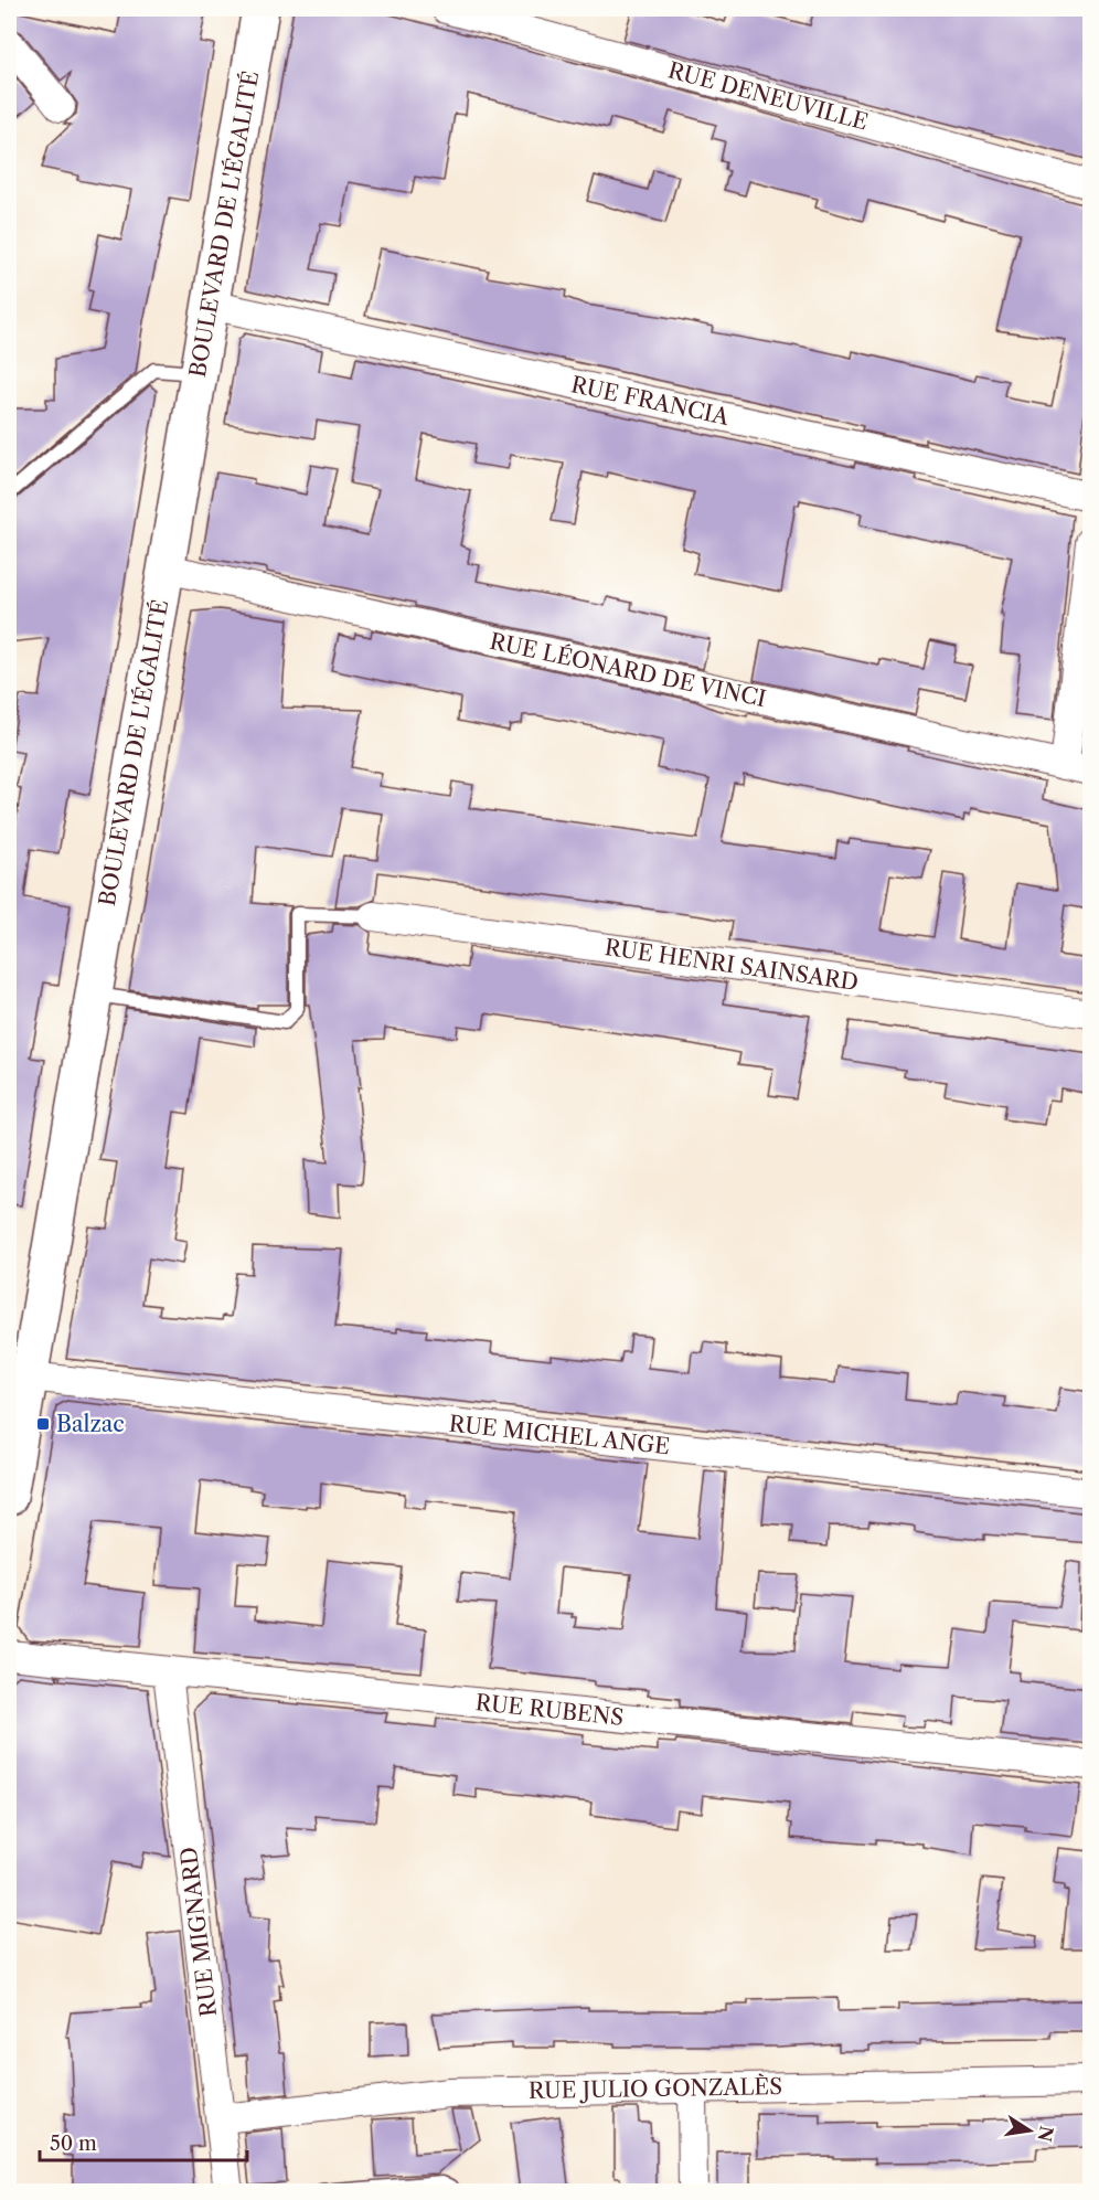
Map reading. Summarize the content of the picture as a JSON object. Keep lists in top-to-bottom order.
{
  "streets": {
    "main road": ["BOULEVARD DE L'ÉGALITÉ"],
    "street": [
      "RUE DENEUVILLE",
      "RUE FRANCIA",
      "RUE LÉONARD DE VINCI",
      "RUE HENRI SAINSARD",
      "RUE MICHEL ANGE",
      "RUE RUBENS",
      "RUE MIGNARD",
      "RUE JULIO GONZALÈS"
    ]
  },
  "crossings": [
    ["BOULEVARD DE L'ÉGALITÉ", "RUE FRANCIA"],
    ["BOULEVARD DE L'ÉGALITÉ", "RUE LÉONARD DE VINCI"],
    ["BOULEVARD DE L'ÉGALITÉ", "RUE MICHEL ANGE"],
    ["RUE RUBENS", "RUE MIGNARD"],
    ["RUE MIGNARD", "RUE JULIO GONZALÈS"]
  ],
  "places": {
    "transit": ["Balzac"]
  },
  "scale_bar": "50 m",
  "north": "right"
}
